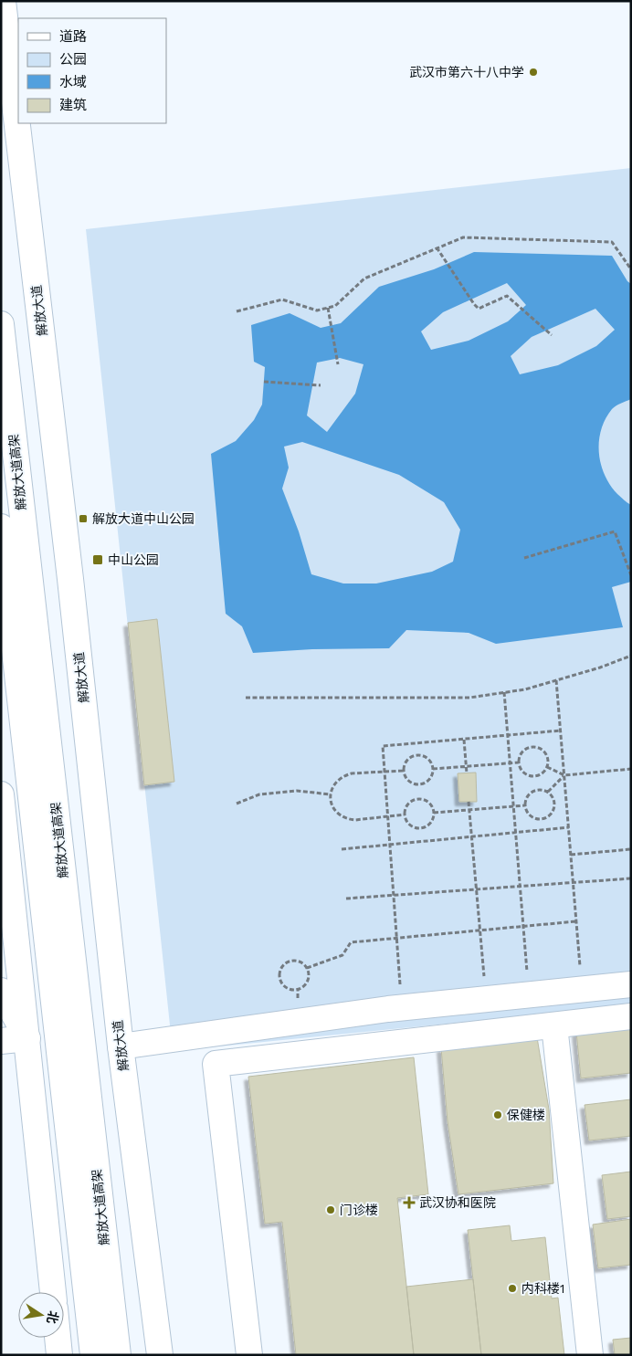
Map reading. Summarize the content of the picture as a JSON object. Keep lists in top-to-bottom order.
{
  "streets": {
    "main road": ["解放大道", "解放大道高架"]
  },
  "places": {
    "other": [
      "武汉市第六十八中学",
      "保健楼",
      "门诊楼",
      "内科楼1"
    ],
    "transit": ["解放大道中山公园", "中山公园"],
    "health": ["武汉协和医院"]
  },
  "legend": [
    "道路",
    "公园",
    "水域",
    "建筑"
  ],
  "north": "right"
}
